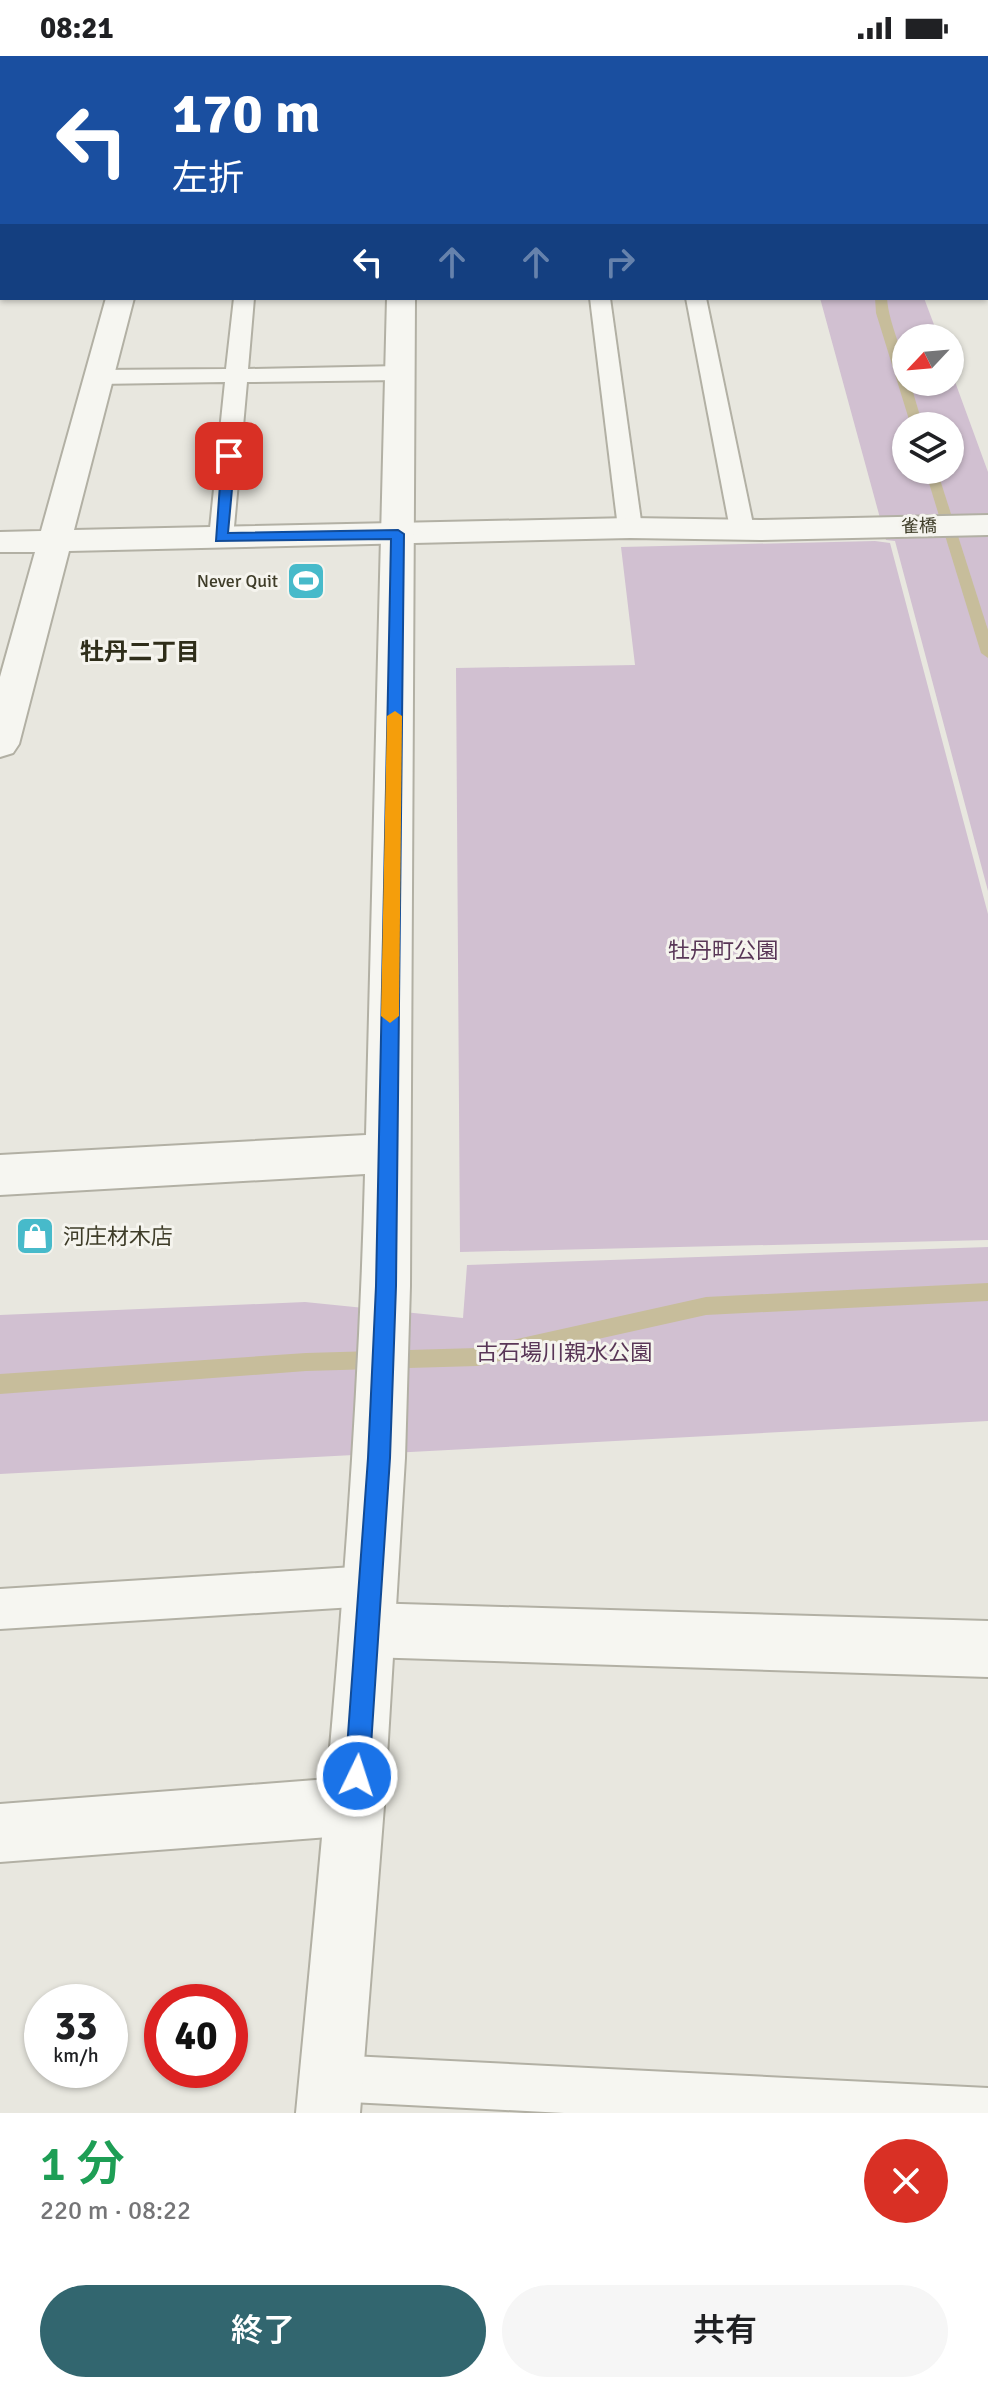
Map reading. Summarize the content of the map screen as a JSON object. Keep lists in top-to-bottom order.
{
  "streets": {
    "street": ["雀橋"]
  },
  "districts": ["牡丹二丁目"],
  "parks": ["牡丹町公園", "古石場川親水公園"],
  "places": {
    "sports": ["Never Quit"],
    "shop": ["河庄材木店"]
  },
  "north": "bottom left",
  "page": {
    "status": "08:21",
    "turn": ["170 m", "左折"],
    "speed": "33 km/h",
    "limit": "40",
    "heading": ["1 分", "220 m · 08:22"],
    "buttons": ["終了", "共有"]
  }
}
